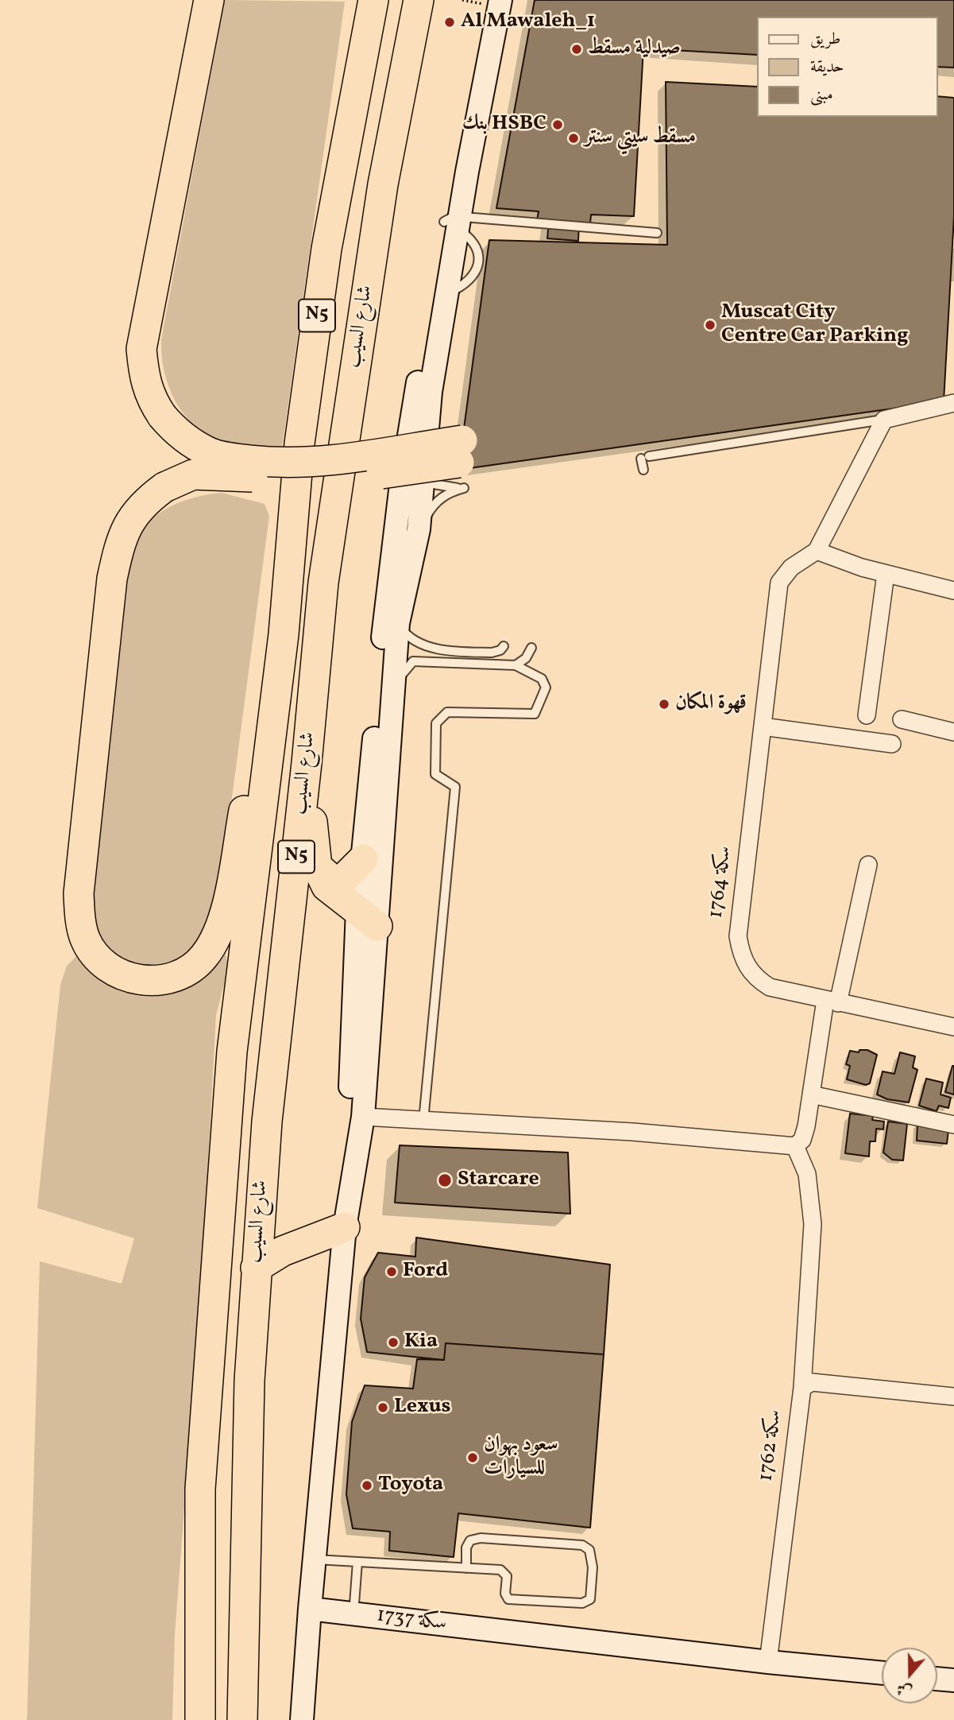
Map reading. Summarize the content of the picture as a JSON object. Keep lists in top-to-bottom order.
{
  "streets": {
    "highway": ["N5", "شارع السيب"],
    "street": ["سكة 1764", "سكة 1762", "سكة 1737"]
  },
  "crossings": [
    ["سكة 1762", "سكة 1737"]
  ],
  "places": [
    "Al Mawaleh_1",
    "صيدلية مسقط",
    "بنك HSBC",
    "مسقط سيتي سنتر",
    "Muscat City Centre Car Parking",
    "قهوة المكان",
    "Starcare",
    "Ford",
    "Kia",
    "Lexus",
    "سعود بهوان للسيارات",
    "Toyota"
  ],
  "legend": ["طريق", "حديقة", "مبنى"],
  "north": "bottom"
}
